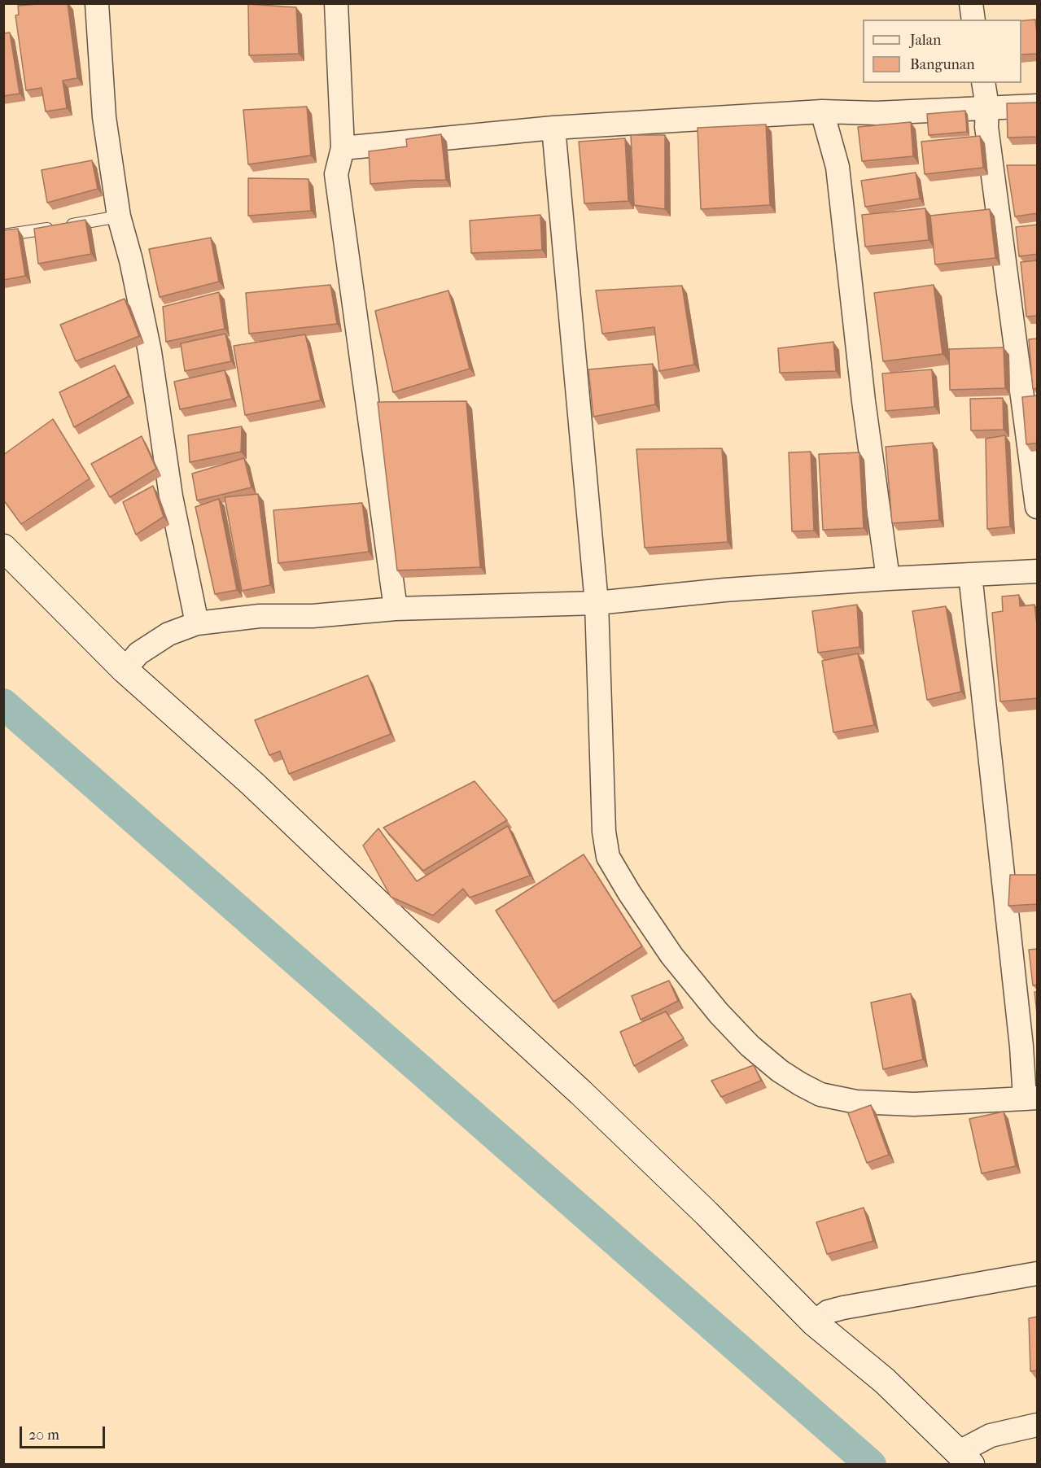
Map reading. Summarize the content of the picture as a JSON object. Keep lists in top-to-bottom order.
{
  "legend": ["Jalan", "Bangunan"],
  "scale_bar": "20 m"
}
